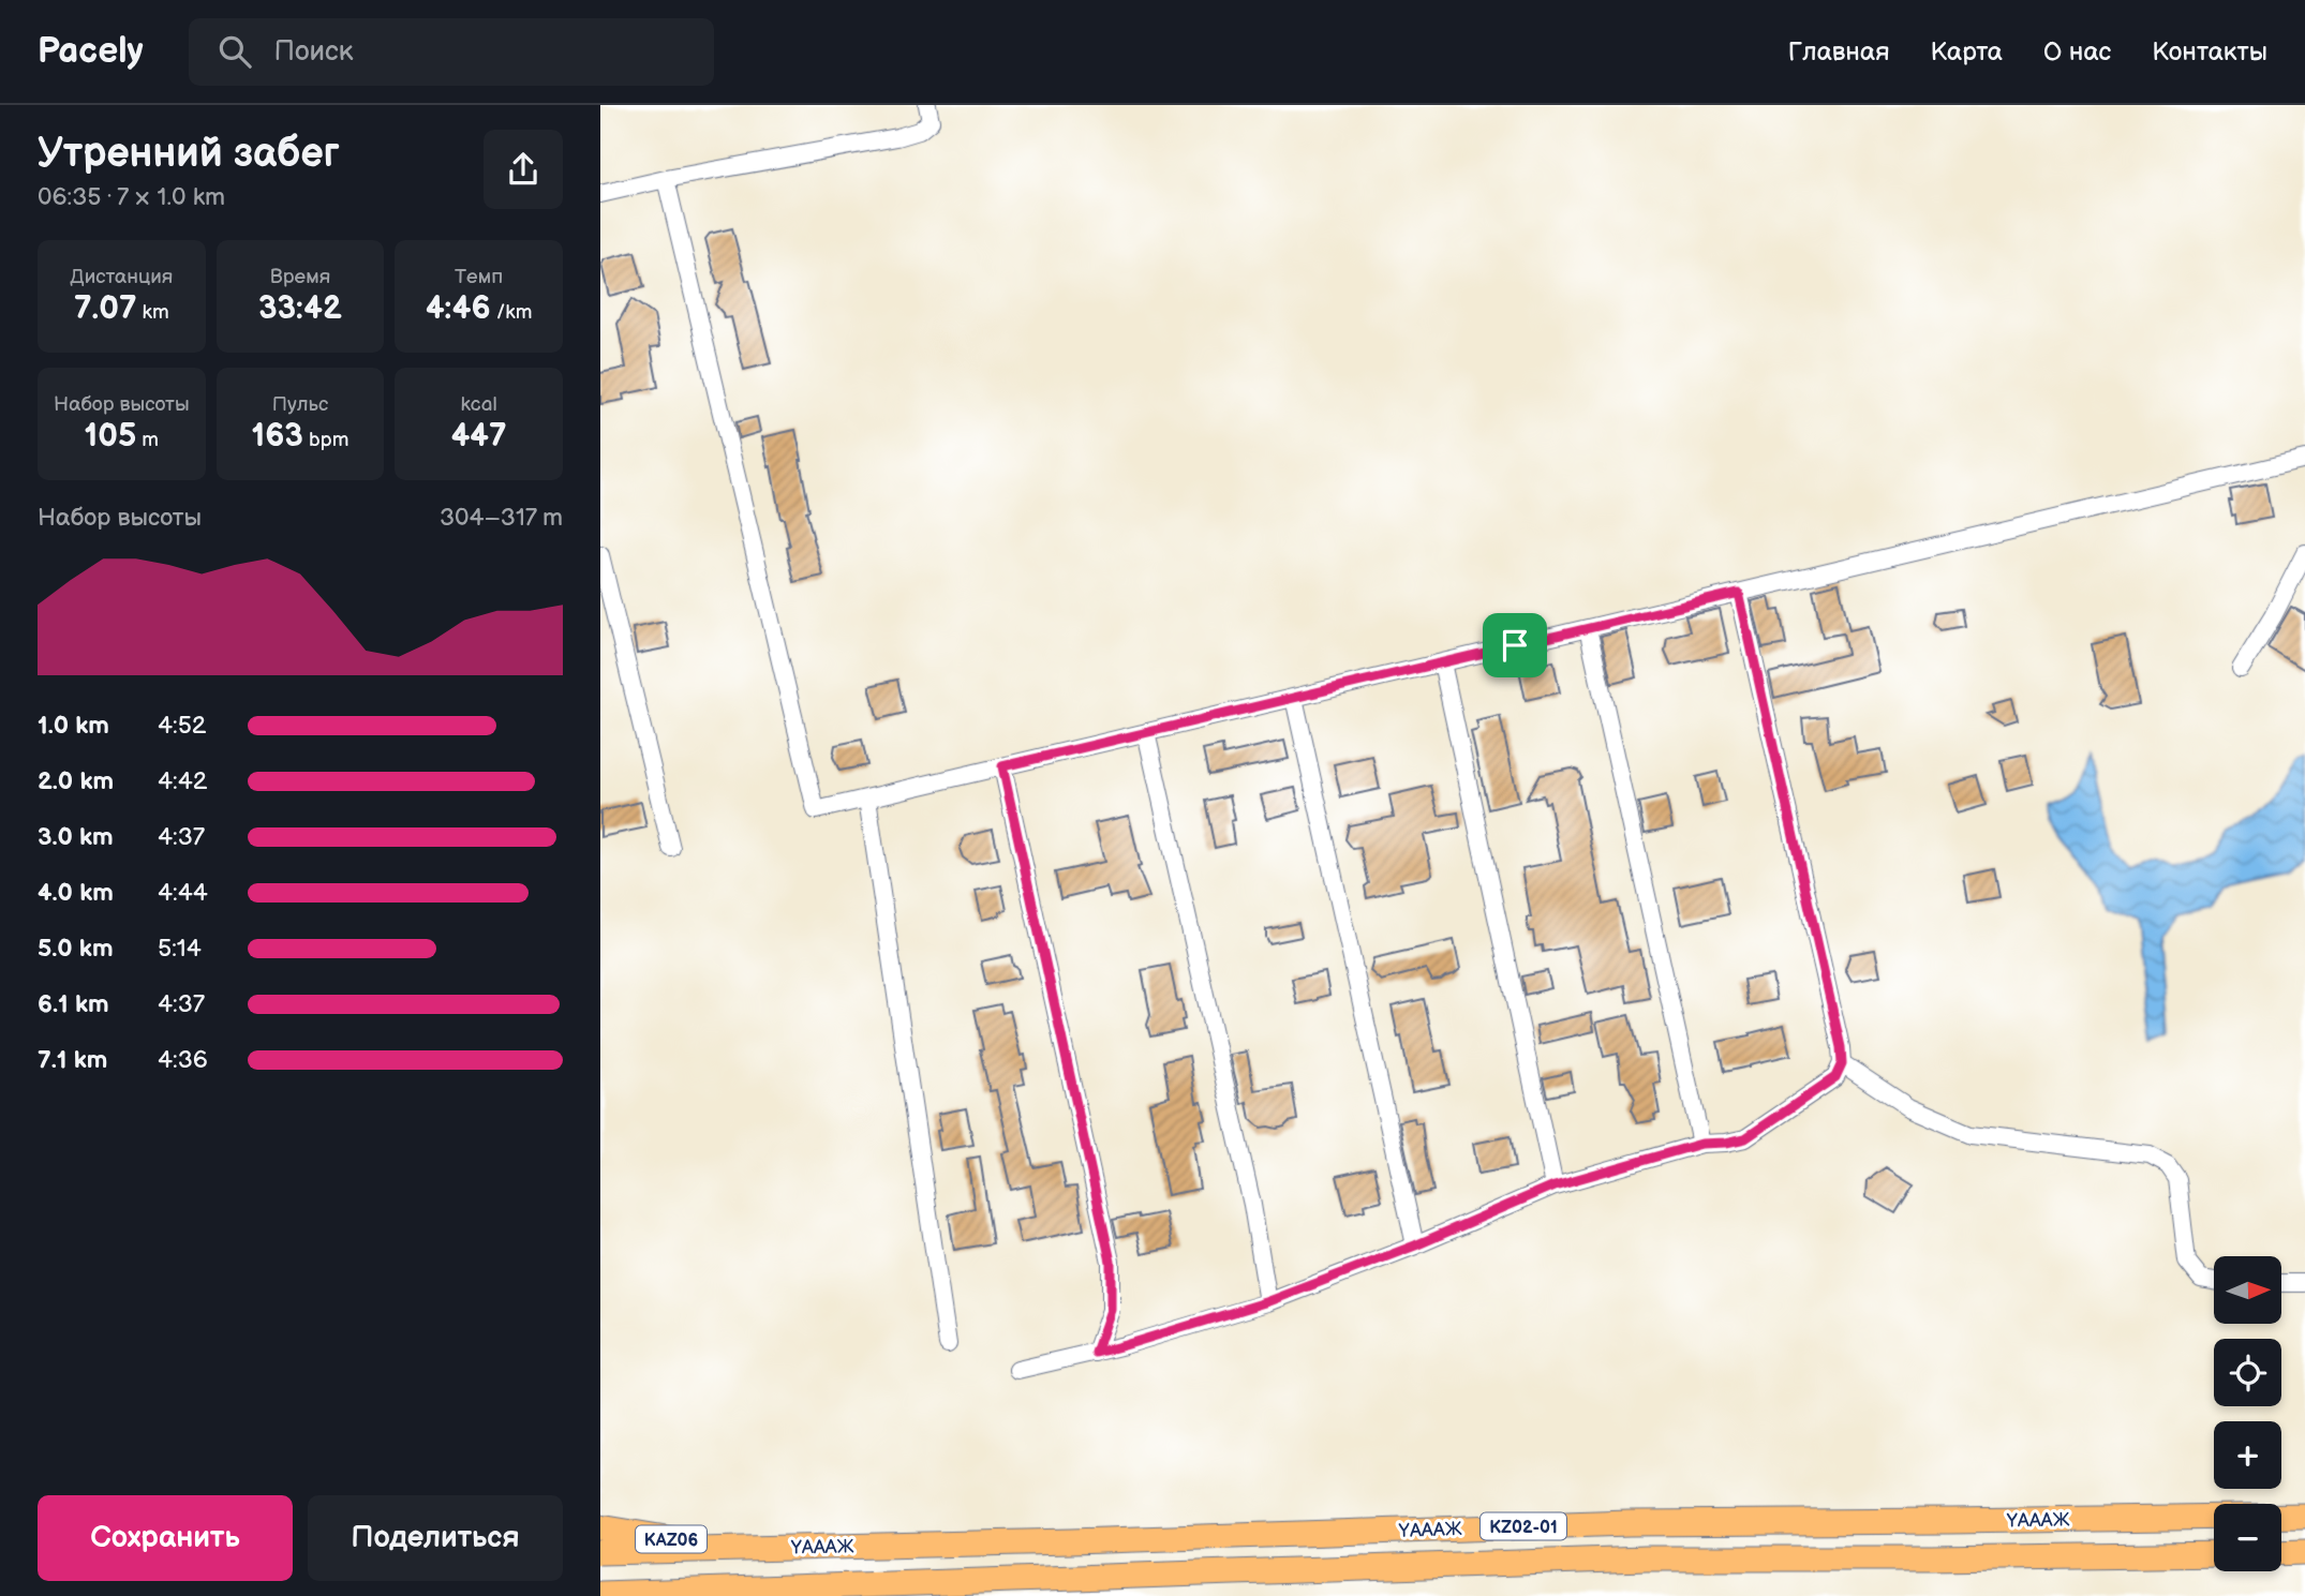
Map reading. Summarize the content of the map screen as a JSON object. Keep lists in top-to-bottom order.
{
  "streets": {
    "highway": ["ҮАААЖ", "KZ02-01", "KАZ06"]
  },
  "crossings": [
    ["ҮАААЖ", "KАZ06"]
  ],
  "north": "right",
  "page": {
    "header": "Pacely",
    "search": "Поиск",
    "nav": [
      "Главная",
      "Карта",
      "О нас",
      "Контакты"
    ],
    "heading": ["Утренний забег", "06:35 · 7 × 1.0 km"],
    "stats": [
      ["Дистанция", "7.07 km"],
      ["Время", "33:42"],
      ["Темп", "4:46 /km"],
      ["Набор высоты", "105 m"],
      ["Пульс", "163 bpm"],
      ["kcal", "447"]
    ],
    "chart": ["Набор высоты", "304–317 m"],
    "list": [
      {
        "name": "1.0 km",
        "note": "4:52"
      },
      {
        "name": "2.0 km",
        "note": "4:42"
      },
      {
        "name": "3.0 km",
        "note": "4:37"
      },
      {
        "name": "4.0 km",
        "note": "4:44"
      },
      {
        "name": "5.0 km",
        "note": "5:14"
      },
      {
        "name": "6.1 km",
        "note": "4:37"
      },
      {
        "name": "7.1 km",
        "note": "4:36"
      }
    ],
    "map_buttons": ["+", "−"],
    "buttons": ["Сохранить", "Поделиться"]
  }
}
